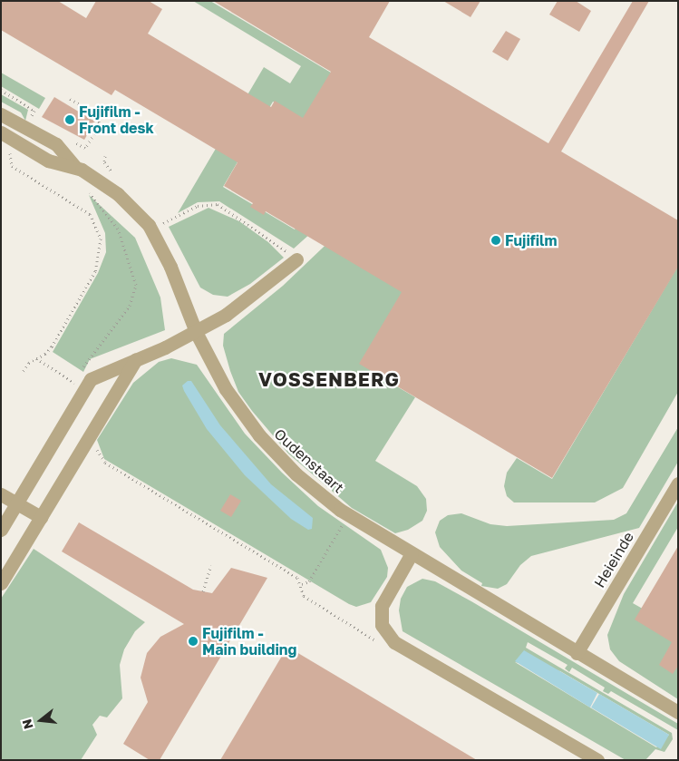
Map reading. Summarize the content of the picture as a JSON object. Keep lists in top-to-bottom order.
{
  "streets": {
    "street": ["Oudenstaart", "Heieinde"]
  },
  "crossings": [
    ["Oudenstaart", "Heieinde"]
  ],
  "districts": ["VOSSENBERG"],
  "places": ["Fujifilm - Front desk", "Fujifilm", "Fujifilm - Main building"],
  "north": "left"
}
